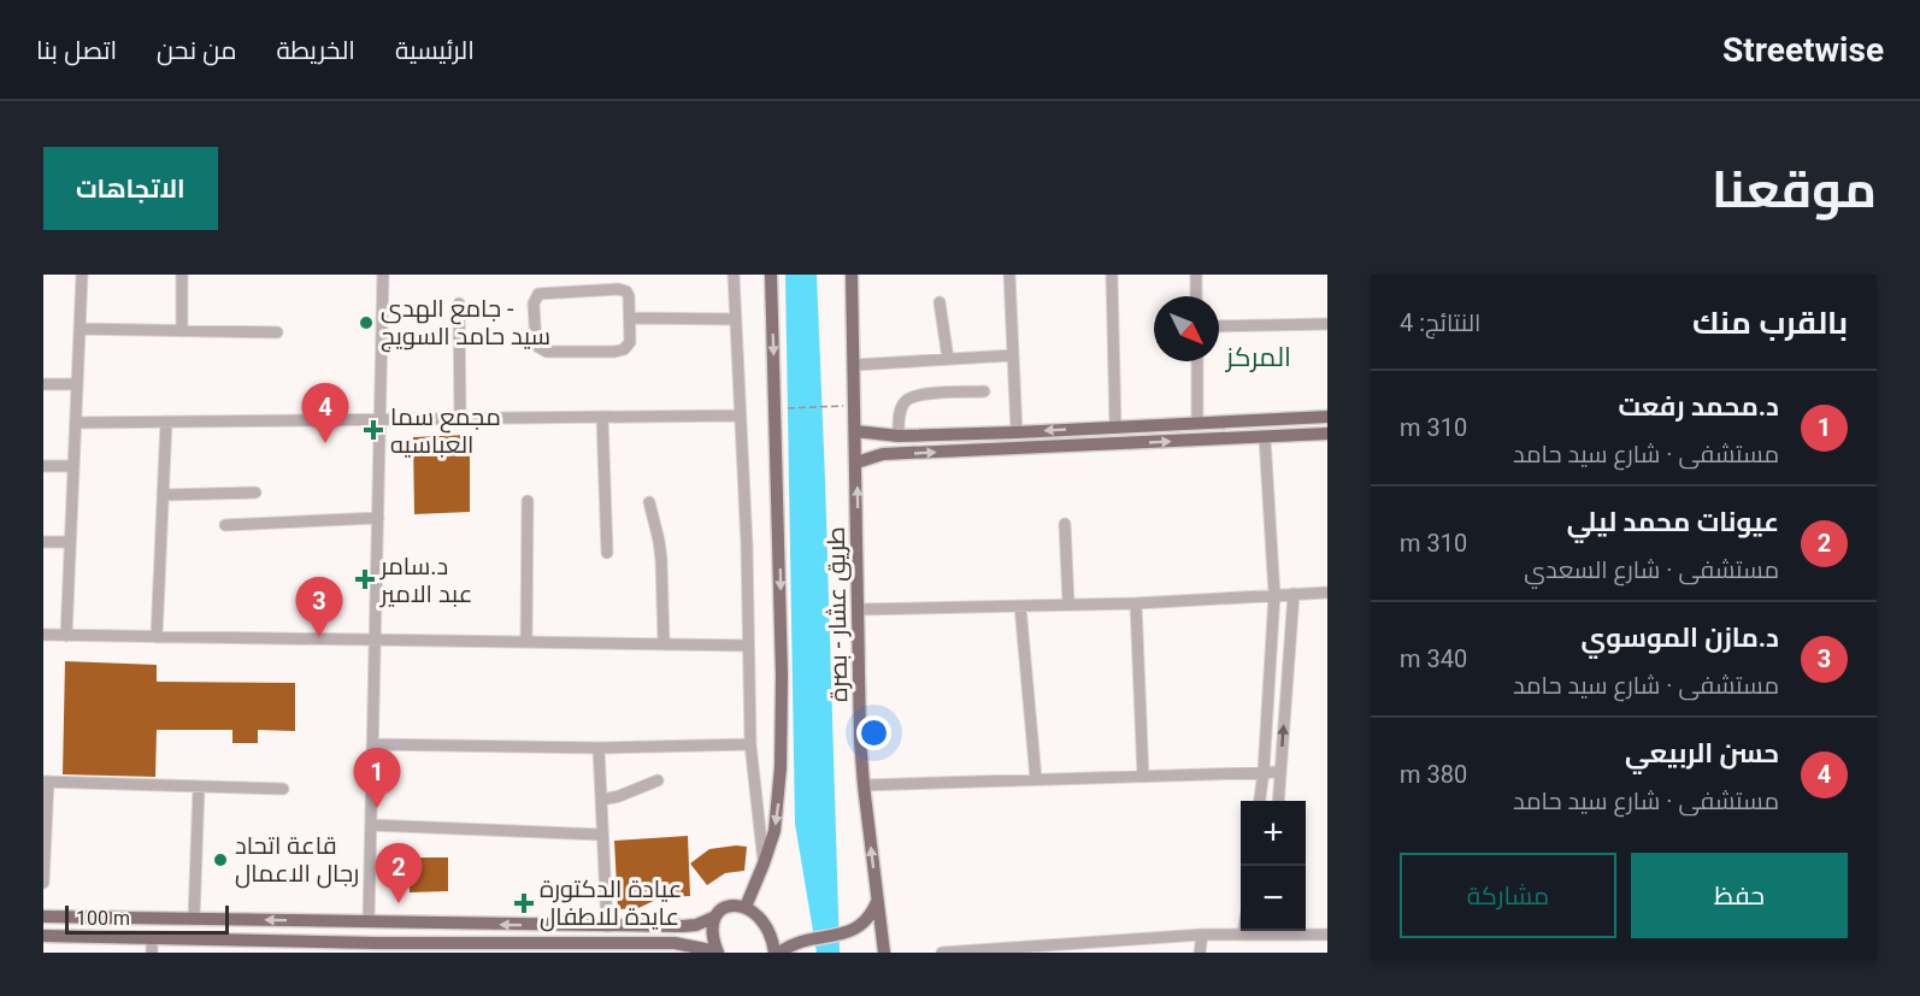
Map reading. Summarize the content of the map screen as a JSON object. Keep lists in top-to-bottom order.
{
  "streets": {
    "main road": ["طريق عشار - بصرة"]
  },
  "districts": ["المركز"],
  "places": {
    "other": ["جامع الهدى - سيد حامد السويج", "قاعة اتحاد رجال الاعمال"],
    "health": ["مجمع سما العباسيه", "د.سامر عبد الامير", "عيادة الدكتورة عايدة للاطفال"]
  },
  "scale_bar": "100 m",
  "north": "bottom right",
  "page": {
    "header": "Streetwise",
    "nav": [
      "الرئيسية",
      "الخريطة",
      "من نحن",
      "اتصل بنا"
    ],
    "title": "موقعنا",
    "buttons": [
      "الاتجاهات",
      ["حفظ", "مشاركة"]
    ],
    "heading": ["بالقرب منك", "النتائج: 4"],
    "list": [
      {
        "mark": "1",
        "name": "د.محمد رفعت",
        "note": "مستشفى · شارع سيد حامد",
        "value": "310 m"
      },
      {
        "mark": "2",
        "name": "عيونات محمد ليلي",
        "note": "مستشفى · شارع السعدي",
        "value": "310 m"
      },
      {
        "mark": "3",
        "name": "د.مازن الموسوي",
        "note": "مستشفى · شارع سيد حامد",
        "value": "340 m"
      },
      {
        "mark": "4",
        "name": "حسن الربيعي",
        "note": "مستشفى · شارع سيد حامد",
        "value": "380 m"
      }
    ],
    "pins": [
      "4",
      "3",
      "1",
      "2"
    ],
    "map_buttons": ["+", "−"],
    "scale": "100 m"
  }
}
